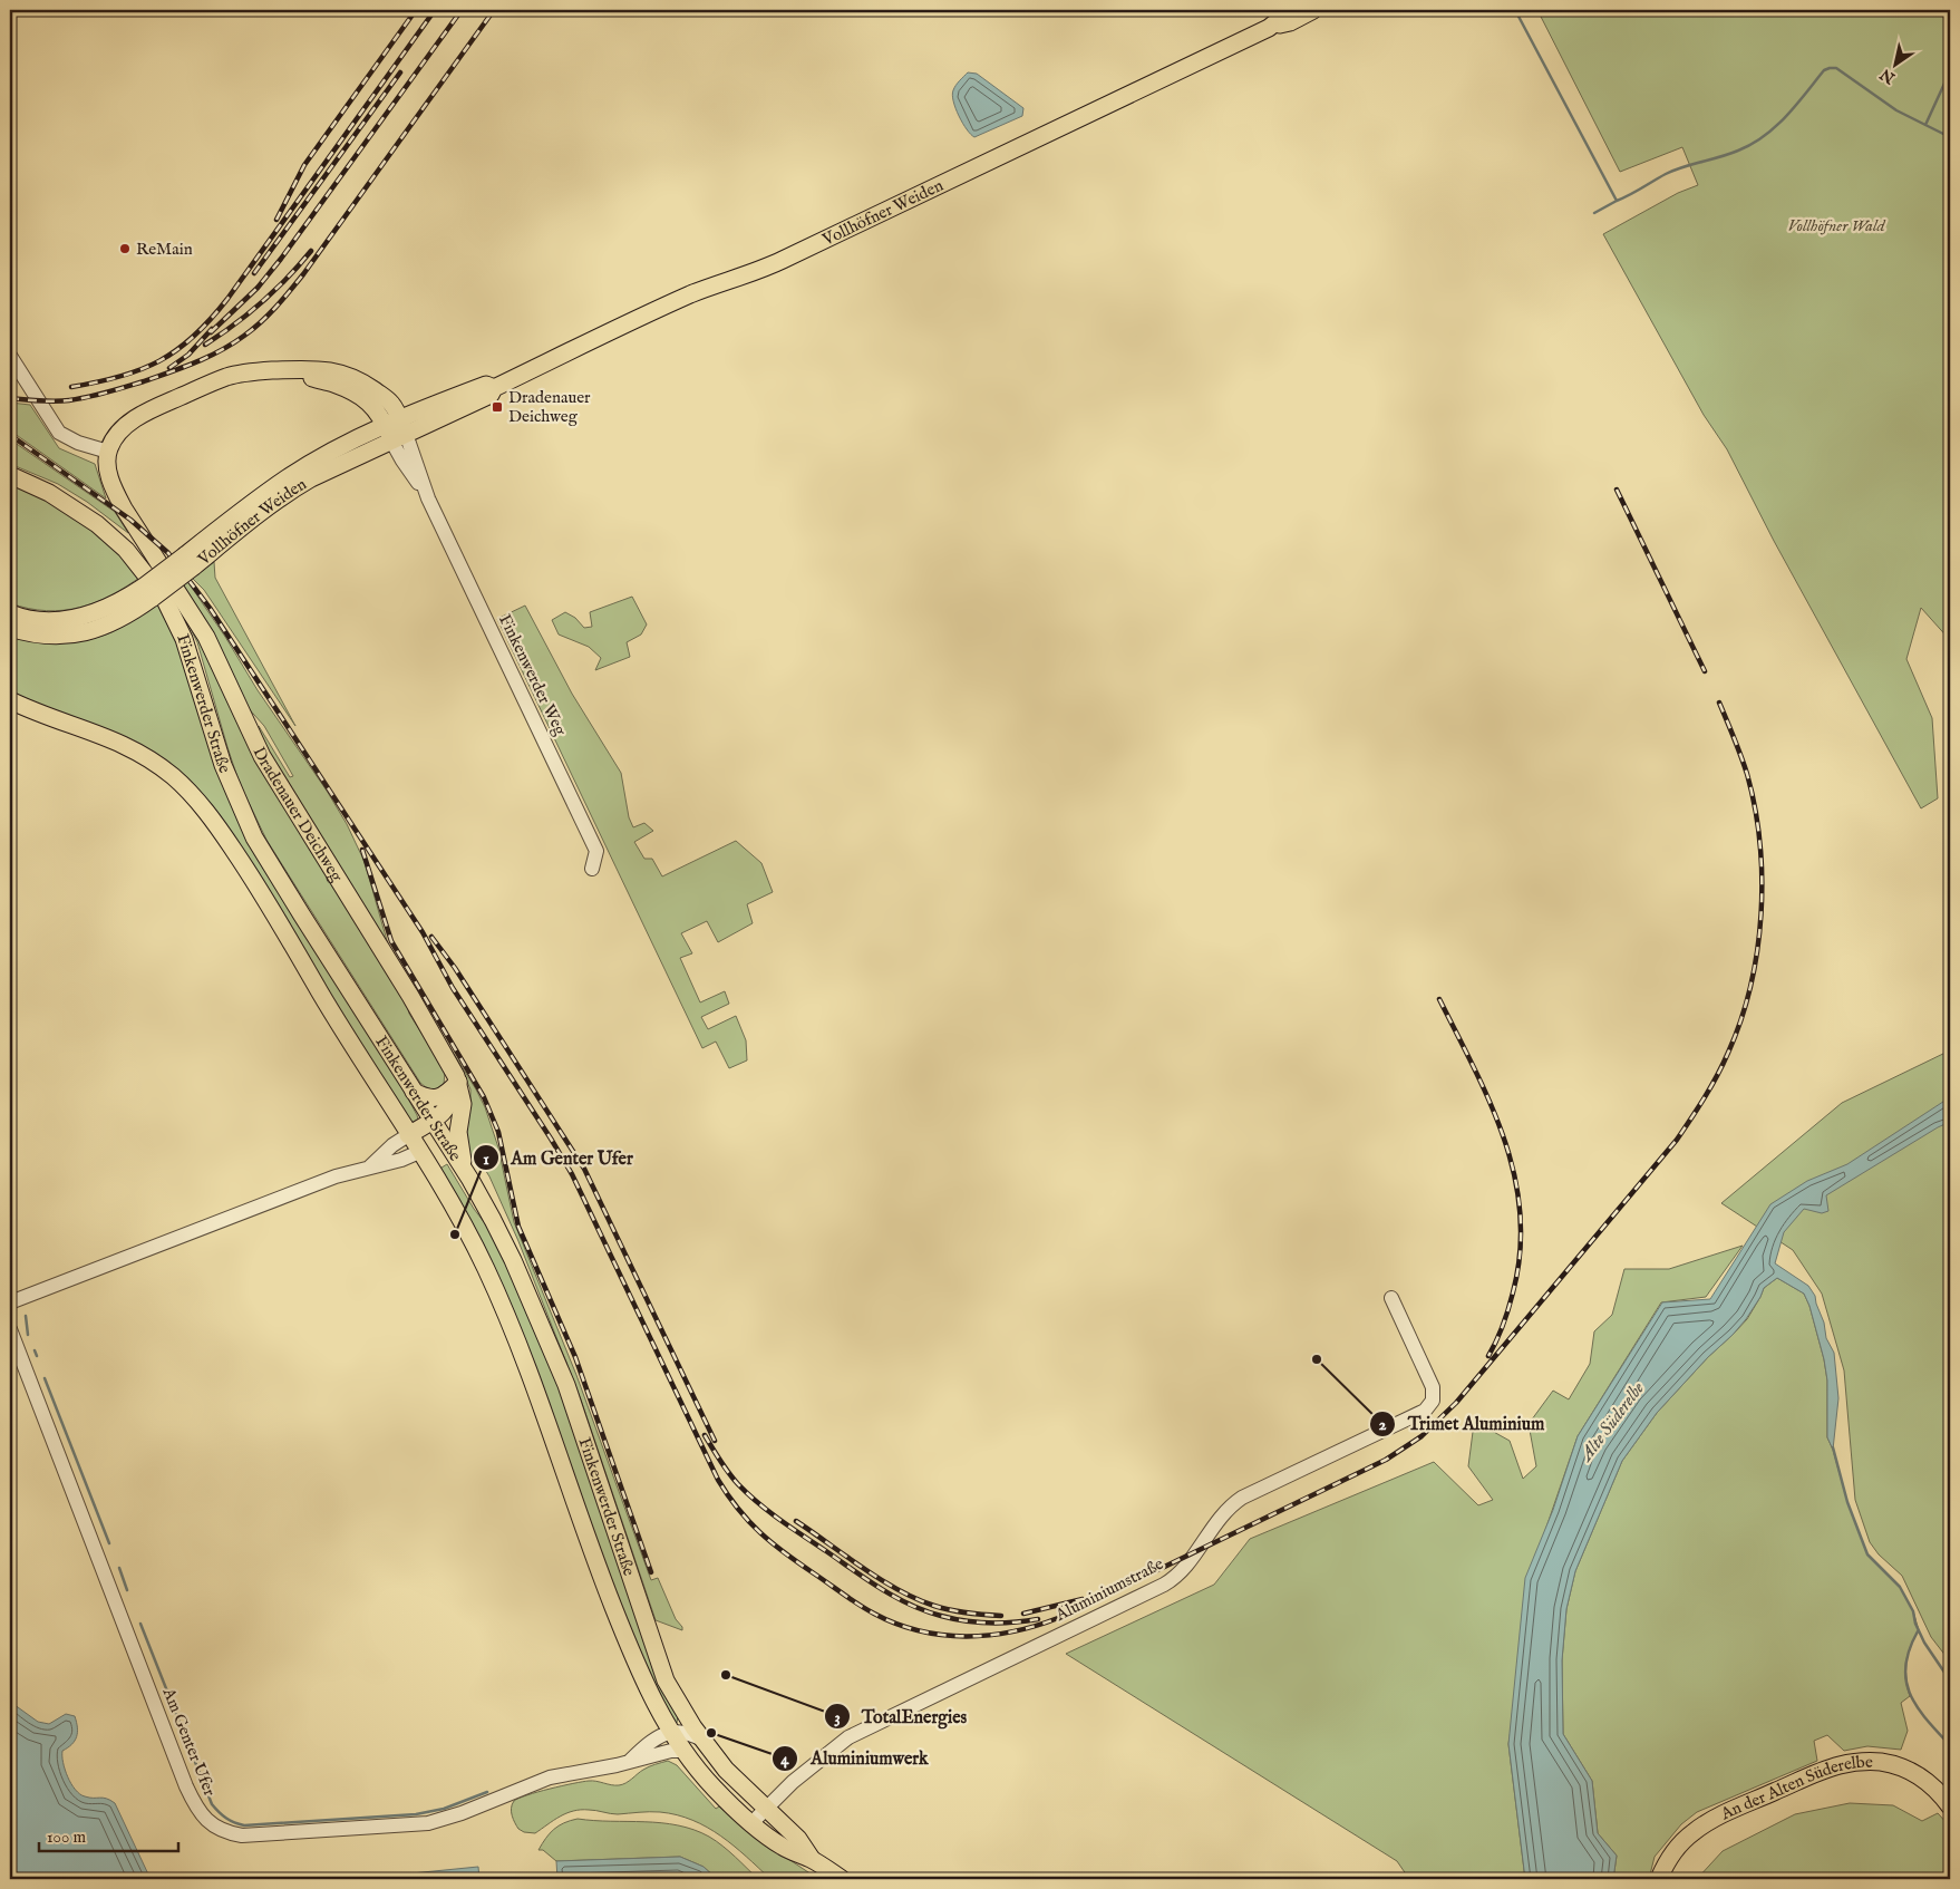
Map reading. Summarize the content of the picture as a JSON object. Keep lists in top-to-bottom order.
{
  "streets": {
    "main road": [
      "Vollhöfner Weiden",
      "Finkenwerder Straße",
      "Dradenauer Deichweg",
      "An der Alten Süderelbe"
    ],
    "street": ["Finkenwerder Weg", "Aluminiumstraße", "Am Genter Ufer"]
  },
  "crossings": [
    ["Vollhöfner Weiden", "Finkenwerder Weg"],
    ["Finkenwerder Straße", "Dradenauer Deichweg"],
    ["Finkenwerder Straße", "Aluminiumstraße"],
    ["Finkenwerder Straße", "Am Genter Ufer"]
  ],
  "water": ["Alte Süderelbe"],
  "parks": ["Vollhöfner Wald"],
  "places": {
    "other": [
      "ReMain",
      "Am Genter Ufer",
      "Trimet Aluminium",
      "TotalEnergies",
      "Aluminiumwerk"
    ],
    "transit": ["Dradenauer Deichweg"]
  },
  "scale_bar": "100 m",
  "north": "bottom left"
}
